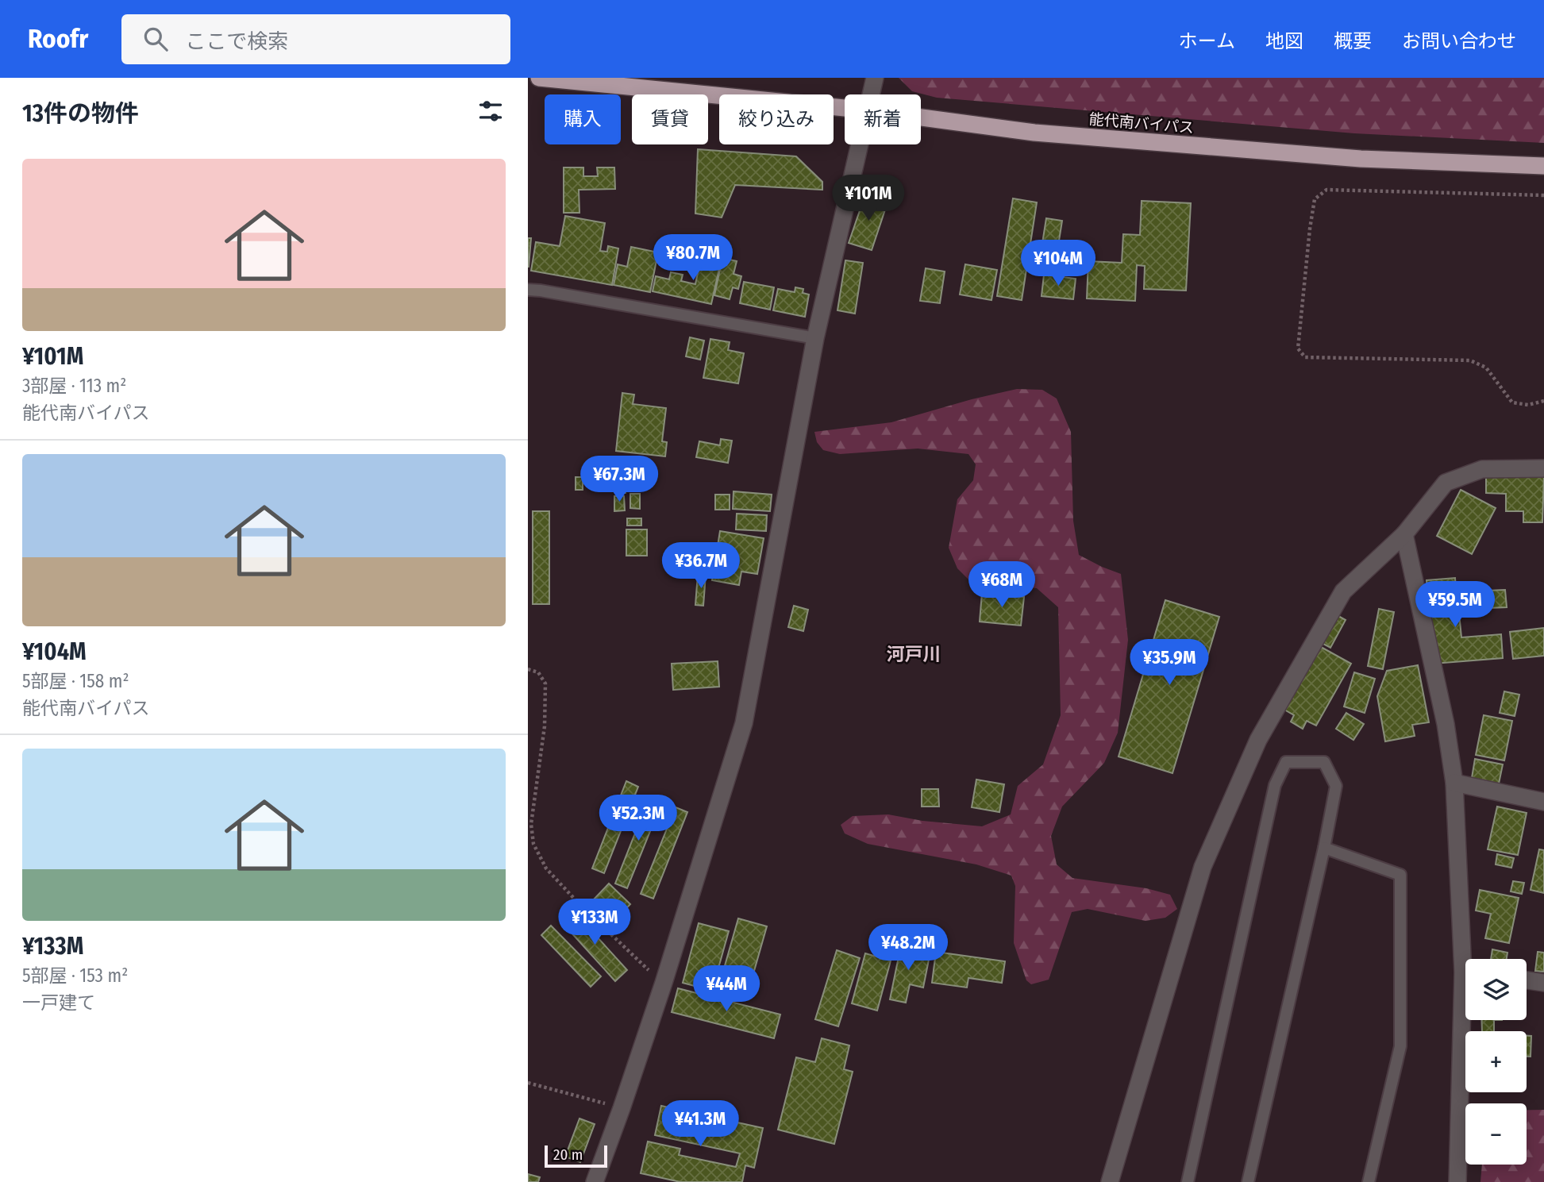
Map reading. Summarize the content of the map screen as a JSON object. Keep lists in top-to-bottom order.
{
  "streets": {
    "highway": ["能代南バイパス"]
  },
  "districts": ["河戸川"],
  "scale_bar": "20 m",
  "page": {
    "header": "Roofr",
    "search": "ここで検索",
    "nav": [
      "ホーム",
      "地図",
      "概要",
      "お問い合わせ"
    ],
    "heading": "13件の物件",
    "chip": [
      "購入",
      "賃貸",
      "絞り込み",
      "新着"
    ],
    "list": [
      {
        "name": "¥101M",
        "note": "3部屋 · 113 m² · 能代南バイパス"
      },
      {
        "name": "¥104M",
        "note": "5部屋 · 158 m² · 能代南バイパス"
      },
      {
        "name": "¥133M",
        "note": "5部屋 · 153 m² · 一戸建て"
      }
    ],
    "price": [
      "¥101M",
      "¥80.7M",
      "¥104M",
      "¥67.3M",
      "¥36.7M",
      "¥68M",
      "¥59.5M",
      "¥35.9M",
      "¥52.3M",
      "¥133M",
      "¥48.2M",
      "¥44M",
      "¥41.3M"
    ],
    "map_buttons": ["+", "−"],
    "scale": "20 m"
  }
}
